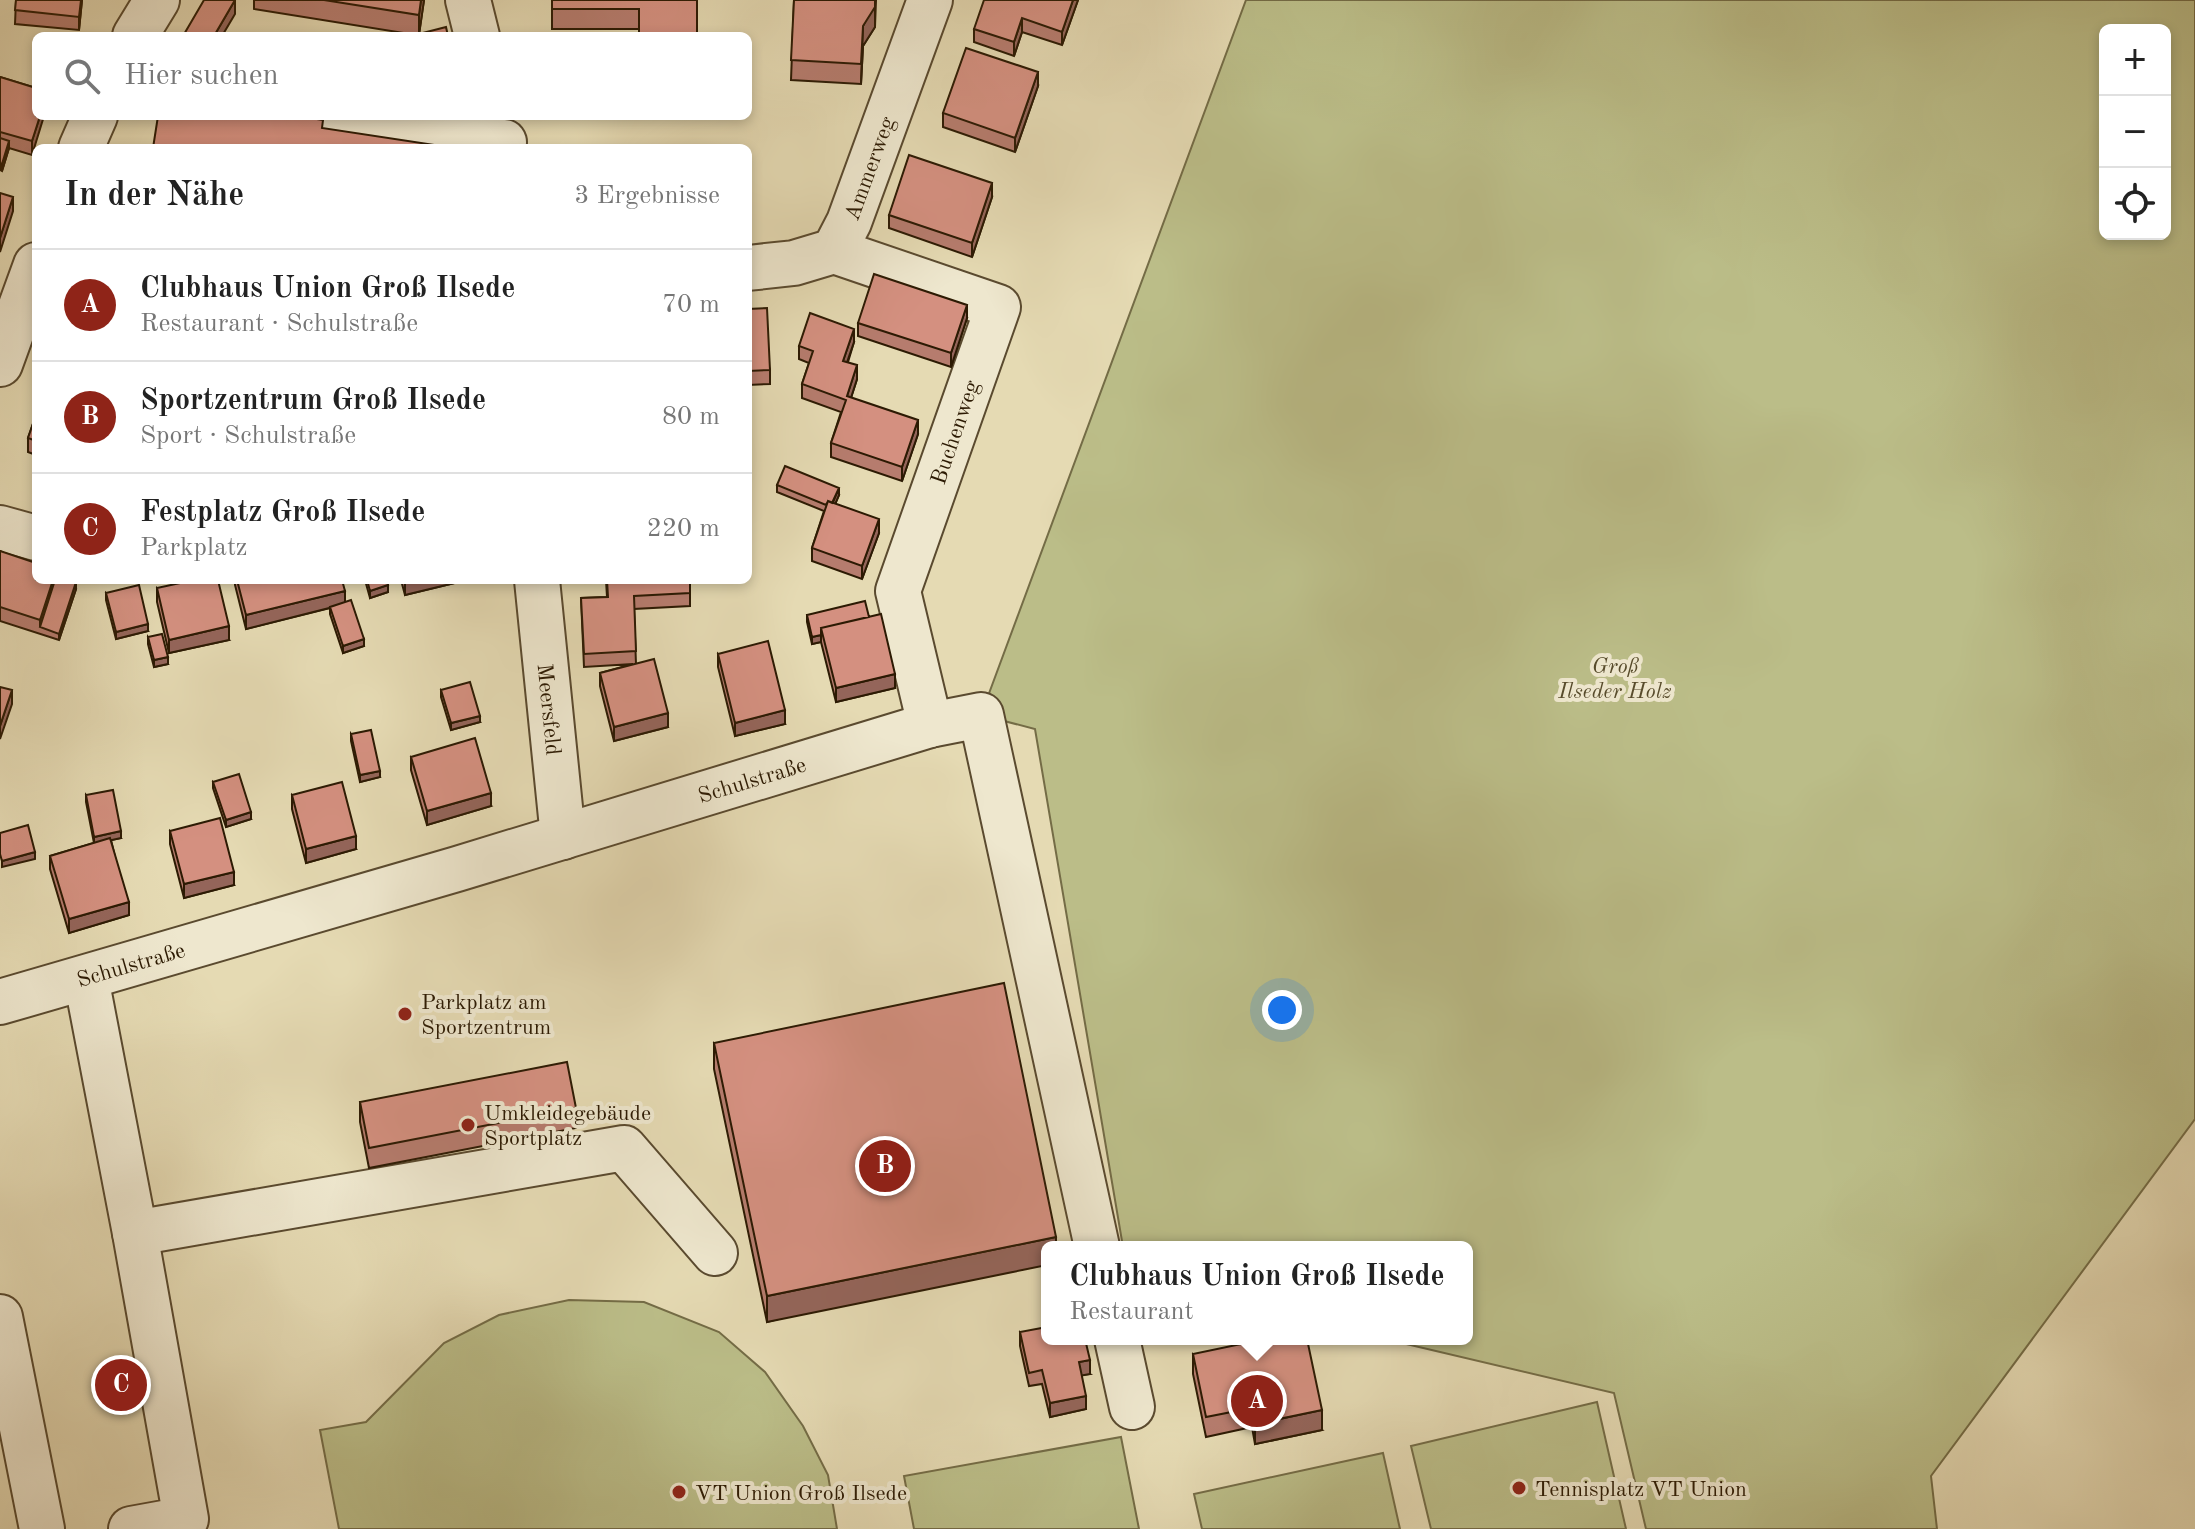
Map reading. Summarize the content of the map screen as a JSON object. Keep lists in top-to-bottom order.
{
  "streets": {
    "street": [
      "Ammerweg",
      "Buchenweg",
      "Meersfeld",
      "Schulstraße"
    ]
  },
  "crossings": [
    ["Ammerweg", "Buchenweg"],
    ["Buchenweg", "Schulstraße"],
    ["Meersfeld", "Schulstraße"]
  ],
  "parks": ["Groß Ilseder Holz"],
  "places": [
    "Parkplatz am Sportzentrum",
    "Umkleidegebäude Sportplatz",
    "Tennisplatz VT Union",
    "VT Union Groß Ilsede"
  ],
  "page": {
    "map_buttons": ["+", "−"],
    "search": "Hier suchen",
    "heading": ["In der Nähe", "3 Ergebnisse"],
    "list": [
      {
        "mark": "A",
        "name": "Clubhaus Union Groß Ilsede",
        "note": "Restaurant · Schulstraße",
        "value": "70 m"
      },
      {
        "mark": "B",
        "name": "Sportzentrum Groß Ilsede",
        "note": "Sport · Schulstraße",
        "value": "80 m"
      },
      {
        "mark": "C",
        "name": "Festplatz Groß Ilsede",
        "note": "Parkplatz",
        "value": "220 m"
      }
    ],
    "pins": ["B", "C", "A"],
    "popup": ["Clubhaus Union Groß Ilsede", "Restaurant"]
  }
}
